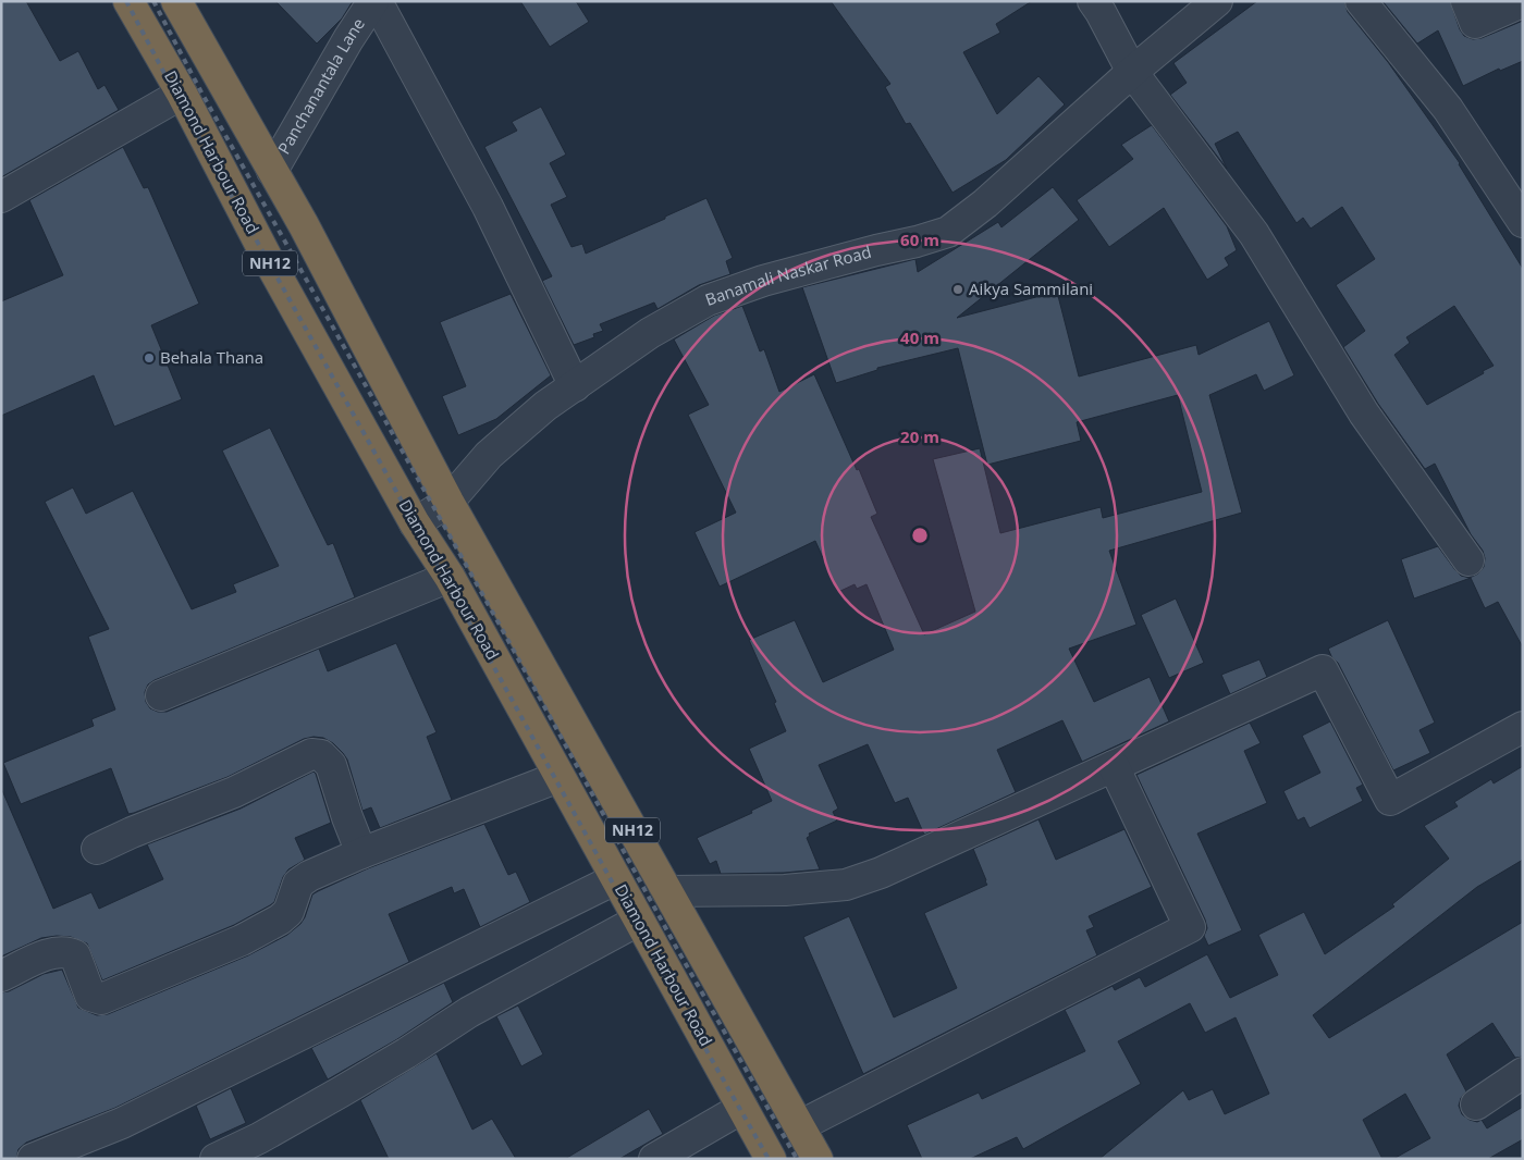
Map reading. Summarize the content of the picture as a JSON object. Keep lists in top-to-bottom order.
{
  "streets": {
    "highway": ["Diamond Harbour Road", "NH12"],
    "street": ["Panchanantala Lane", "Banamali Naskar Road"]
  },
  "crossings": [
    ["Panchanantala Lane", "NH12"],
    ["Diamond Harbour Road", "Banamali Naskar Road"],
    ["NH12", "Banamali Naskar Road"]
  ],
  "places": ["Aikya Sammilani", "Behala Thana"],
  "rings": ["60 m", "40 m", "20 m"]
}
